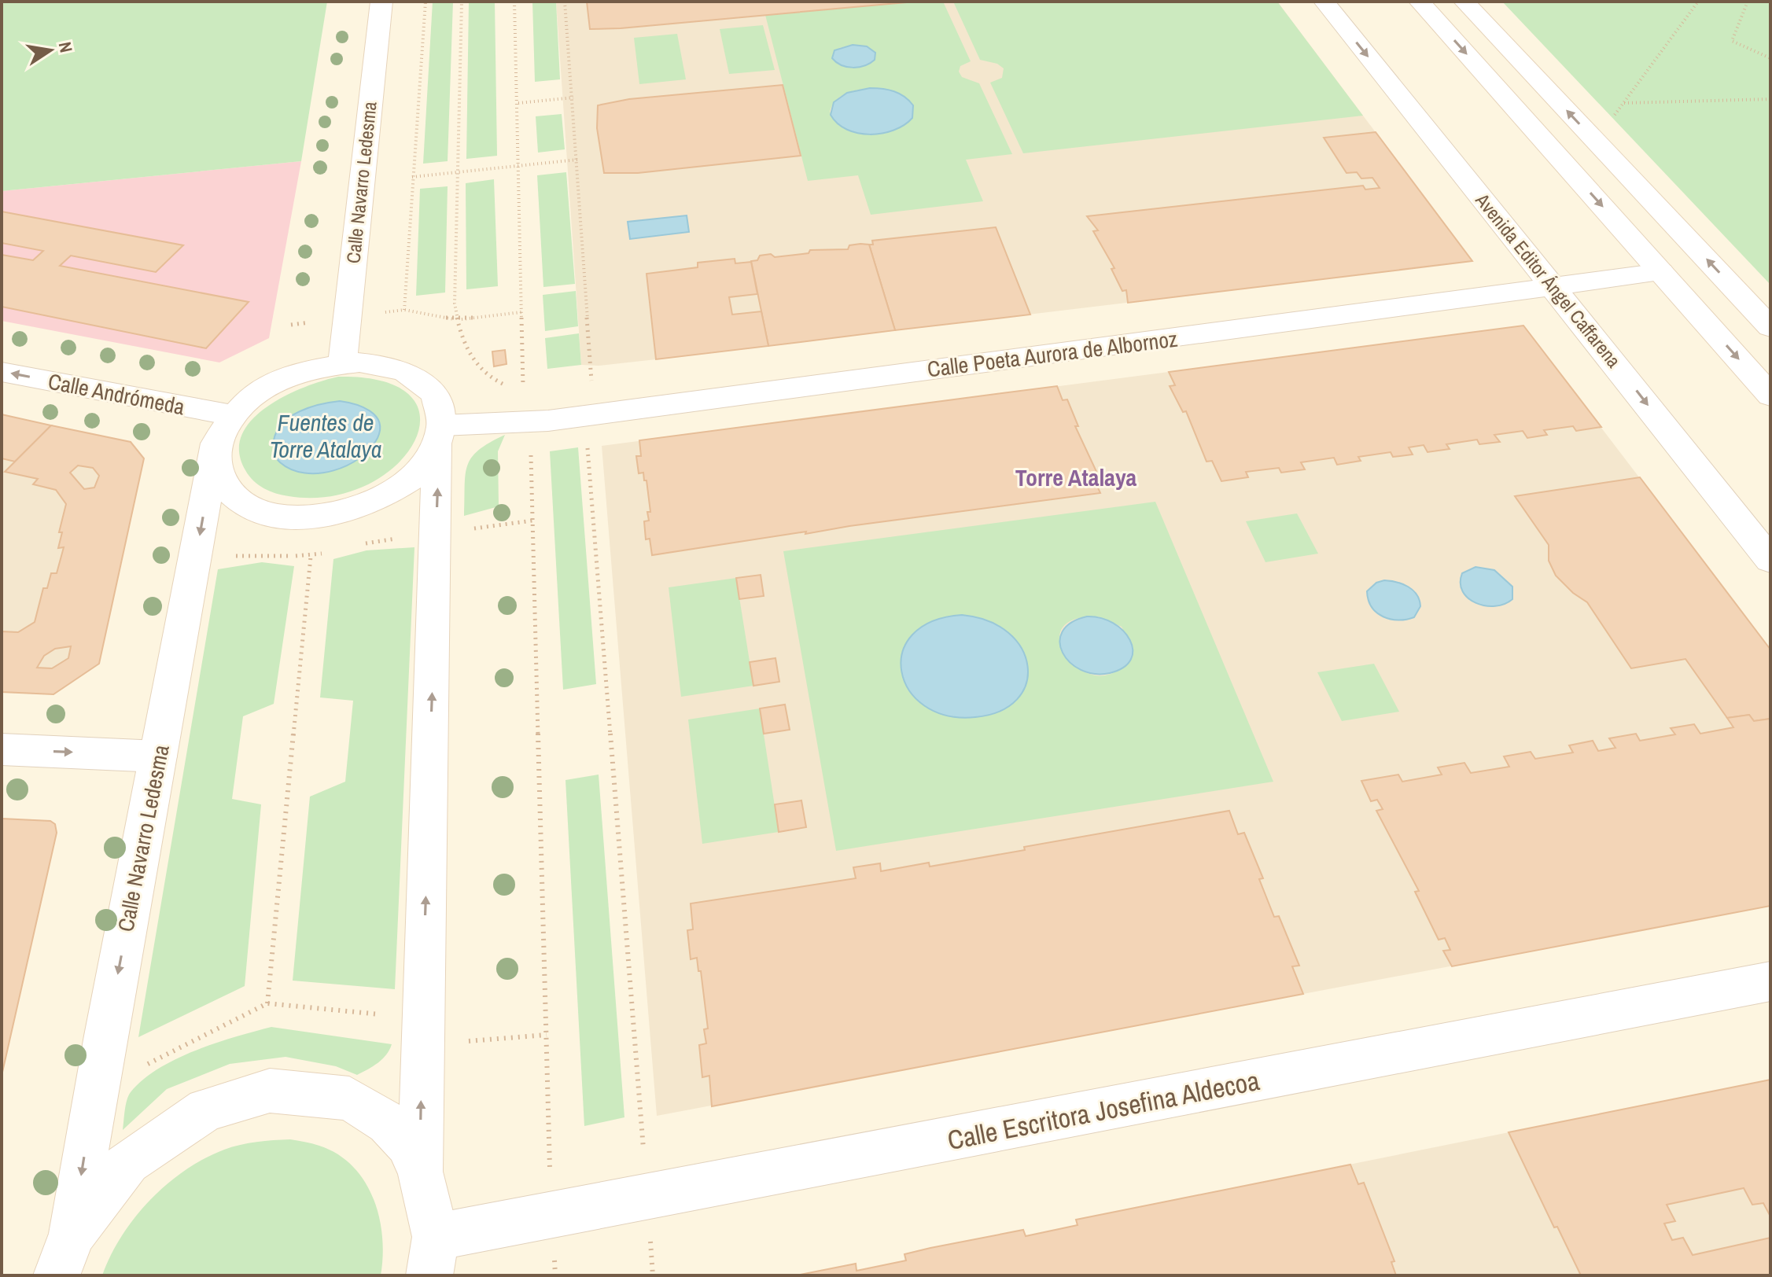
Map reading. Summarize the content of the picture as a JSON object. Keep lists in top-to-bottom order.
{
  "streets": {
    "main road": [
      "Calle Navarro Ledesma",
      "Avenida Editor Ángel Caffarena",
      "Calle Poeta Aurora de Albornoz",
      "Calle Andrómeda",
      "Calle Escritora Josefina Aldecoa"
    ]
  },
  "crossings": [
    ["Calle Navarro Ledesma", "Calle Andrómeda"],
    ["Avenida Editor Ángel Caffarena", "Calle Poeta Aurora de Albornoz"]
  ],
  "one_way": ["Calle Andrómeda"],
  "districts": ["Torre Atalaya"],
  "water": ["Fuentes de Torre Atalaya"],
  "north": "right"
}
